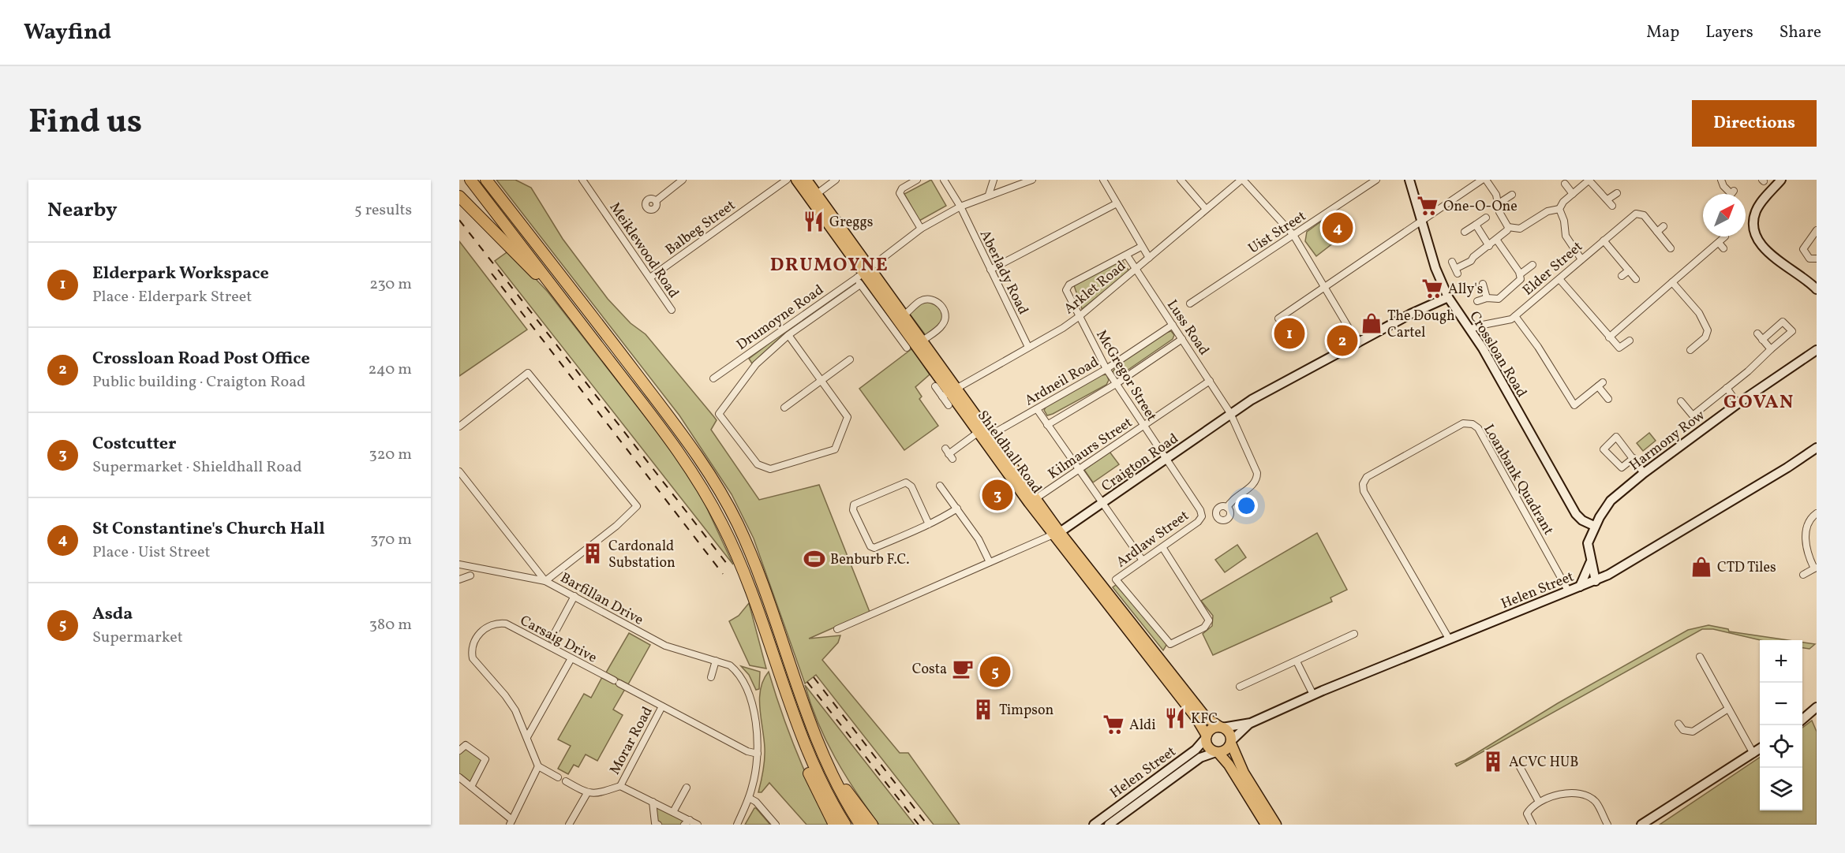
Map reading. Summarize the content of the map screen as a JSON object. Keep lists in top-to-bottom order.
{
  "streets": {
    "main road": ["Shieldhall Road"],
    "street": [
      "Balbeg Street",
      "Uist Street",
      "Meiklewood Road",
      "Elder Street",
      "Aberlady Road",
      "Arklet Road",
      "Drumoyne Road",
      "Luss Road",
      "Crossloan Road",
      "McGregor Street",
      "Ardneil Road",
      "Harmony Row",
      "Kilmaurs Street",
      "Craigton Road",
      "Loanbank Quadrant",
      "Ardlaw Street",
      "Helen Street",
      "Barfillan Drive",
      "Carsaig Drive",
      "Morar Road"
    ]
  },
  "crossings": [
    ["Balbeg Street", "Meiklewood Road"],
    ["Elder Street", "Crossloan Road"],
    ["Aberlady Road", "Arklet Road"],
    ["Aberlady Road", "Drumoyne Road"],
    ["Arklet Road", "Luss Road"],
    ["Arklet Road", "McGregor Street"],
    ["Arklet Road", "Shieldhall Road"],
    ["Drumoyne Road", "Shieldhall Road"],
    ["Luss Road", "McGregor Street"],
    ["Luss Road", "Ardneil Road"],
    ["Luss Road", "Kilmaurs Street"],
    ["Luss Road", "Craigton Road"],
    ["Crossloan Road", "Harmony Row"],
    ["Crossloan Road", "Craigton Road"],
    ["McGregor Street", "Ardneil Road"],
    ["McGregor Street", "Kilmaurs Street"],
    ["McGregor Street", "Craigton Road"],
    ["McGregor Street", "Ardlaw Street"],
    ["Ardneil Road", "Shieldhall Road"],
    ["Kilmaurs Street", "Shieldhall Road"],
    ["Shieldhall Road", "Craigton Road"],
    ["Shieldhall Road", "Helen Street"],
    ["Loanbank Quadrant", "Helen Street"],
    ["Barfillan Drive", "Carsaig Drive"],
    ["Carsaig Drive", "Morar Road"]
  ],
  "districts": ["DRUMOYNE", "GOVAN"],
  "places": {
    "supermarket": ["One-O-One", "Ally's", "Aldi"],
    "restaurant": ["Greggs", "KFC"],
    "shop": ["The Dough Cartel", "CTD Tiles"],
    "building": ["Cardonald Substation", "Timpson", "ACVC HUB"],
    "sports": ["Benburb F.C."],
    "cafe": ["Costa"]
  },
  "north": "top right",
  "page": {
    "header": "Wayfind",
    "nav": ["Map", "Layers", "Share"],
    "title": "Find us",
    "buttons": "Directions",
    "heading": ["Nearby", "5 results"],
    "pins": [
      "4",
      "1",
      "2",
      "3",
      "5"
    ],
    "list": [
      {
        "mark": "1",
        "name": "Elderpark Workspace",
        "note": "Place · Elderpark Street",
        "value": "230 m"
      },
      {
        "mark": "2",
        "name": "Crossloan Road Post Office",
        "note": "Public building · Craigton Road",
        "value": "240 m"
      },
      {
        "mark": "3",
        "name": "Costcutter",
        "note": "Supermarket · Shieldhall Road",
        "value": "320 m"
      },
      {
        "mark": "4",
        "name": "St Constantine's Church Hall",
        "note": "Place · Uist Street",
        "value": "370 m"
      },
      {
        "mark": "5",
        "name": "Asda",
        "note": "Supermarket",
        "value": "380 m"
      }
    ],
    "map_buttons": ["+", "−"]
  }
}
